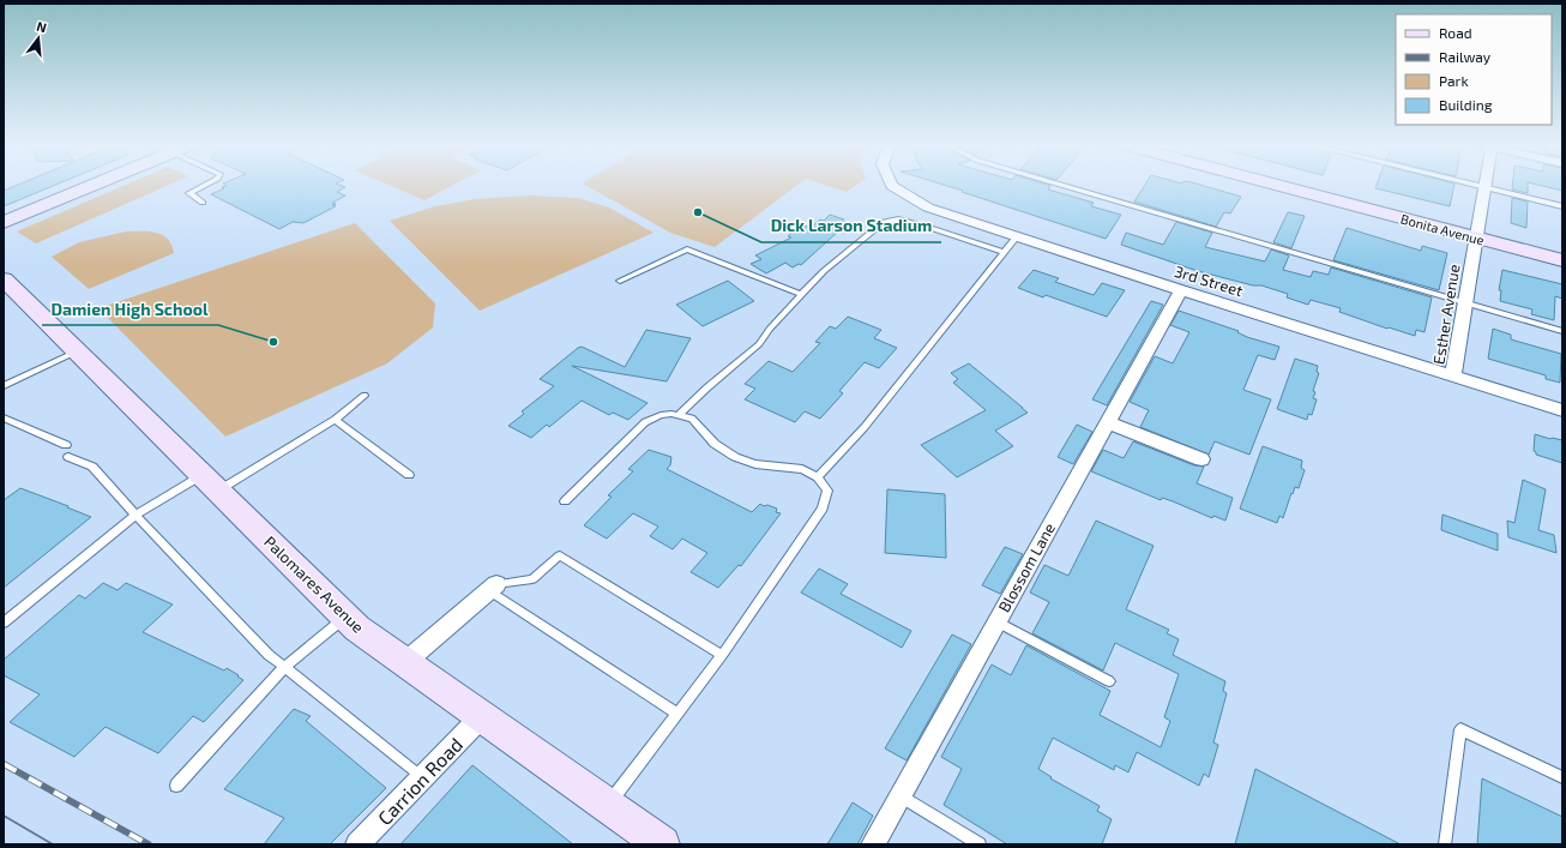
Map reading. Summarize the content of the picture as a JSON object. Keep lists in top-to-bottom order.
{
  "streets": {
    "street": [
      "Bonita Avenue",
      "3rd Street",
      "Esther Avenue",
      "Blossom Lane",
      "Palomares Avenue",
      "Carrion Road"
    ]
  },
  "crossings": [
    ["Bonita Avenue", "Esther Avenue"],
    ["3rd Street", "Esther Avenue"],
    ["3rd Street", "Blossom Lane"],
    ["Palomares Avenue", "Carrion Road"]
  ],
  "places": ["Dick Larson Stadium", "Damien High School"],
  "legend": [
    "Road",
    "Railway",
    "Park",
    "Building"
  ],
  "north": "top"
}
